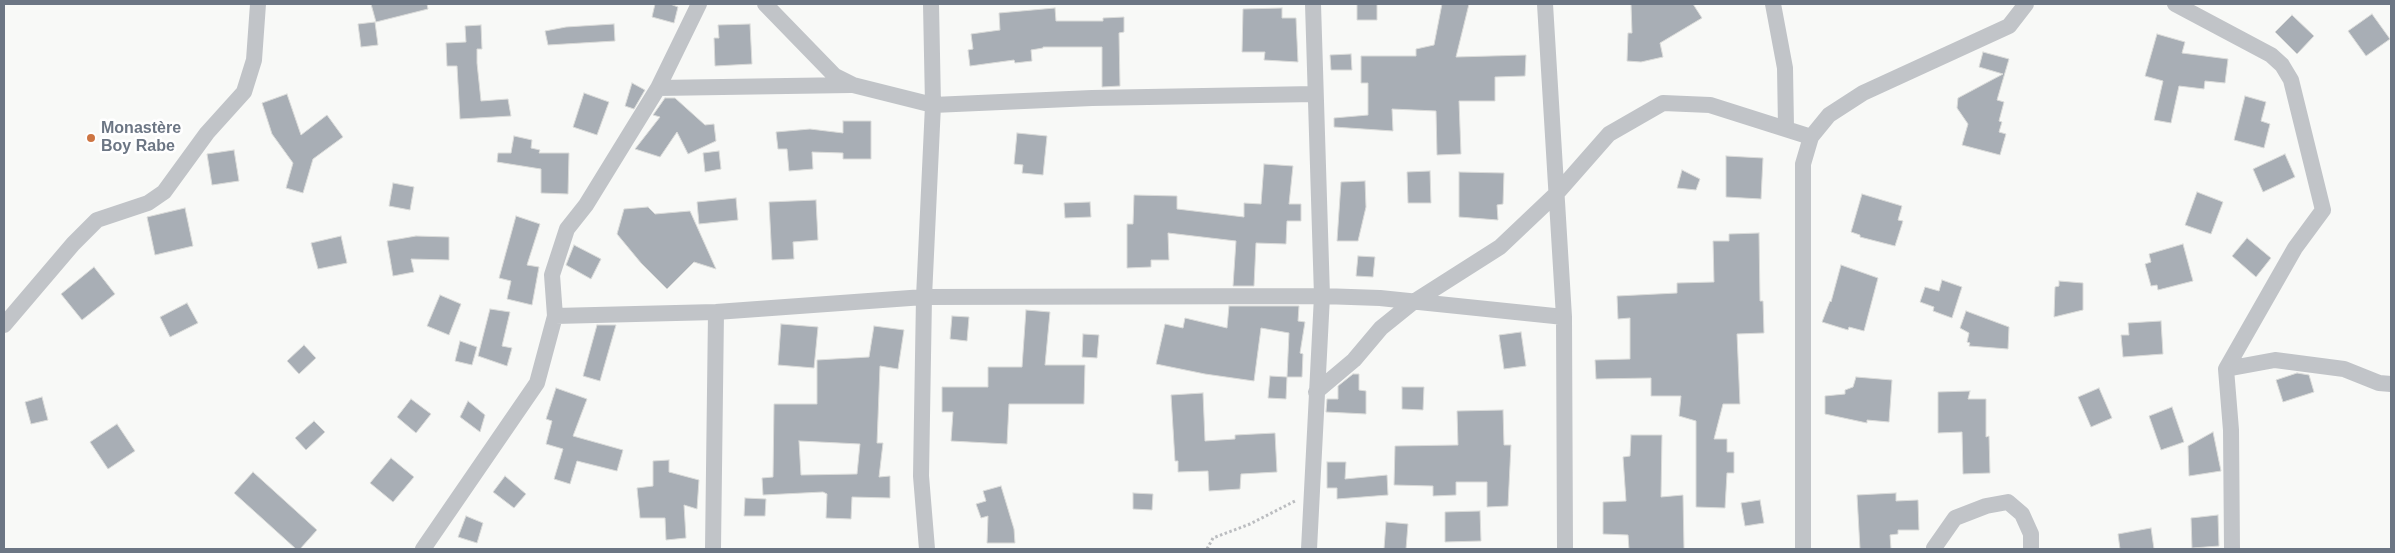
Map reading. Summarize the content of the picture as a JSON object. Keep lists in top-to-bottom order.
{
  "places": ["Monastère Boy Rabe"]
}
